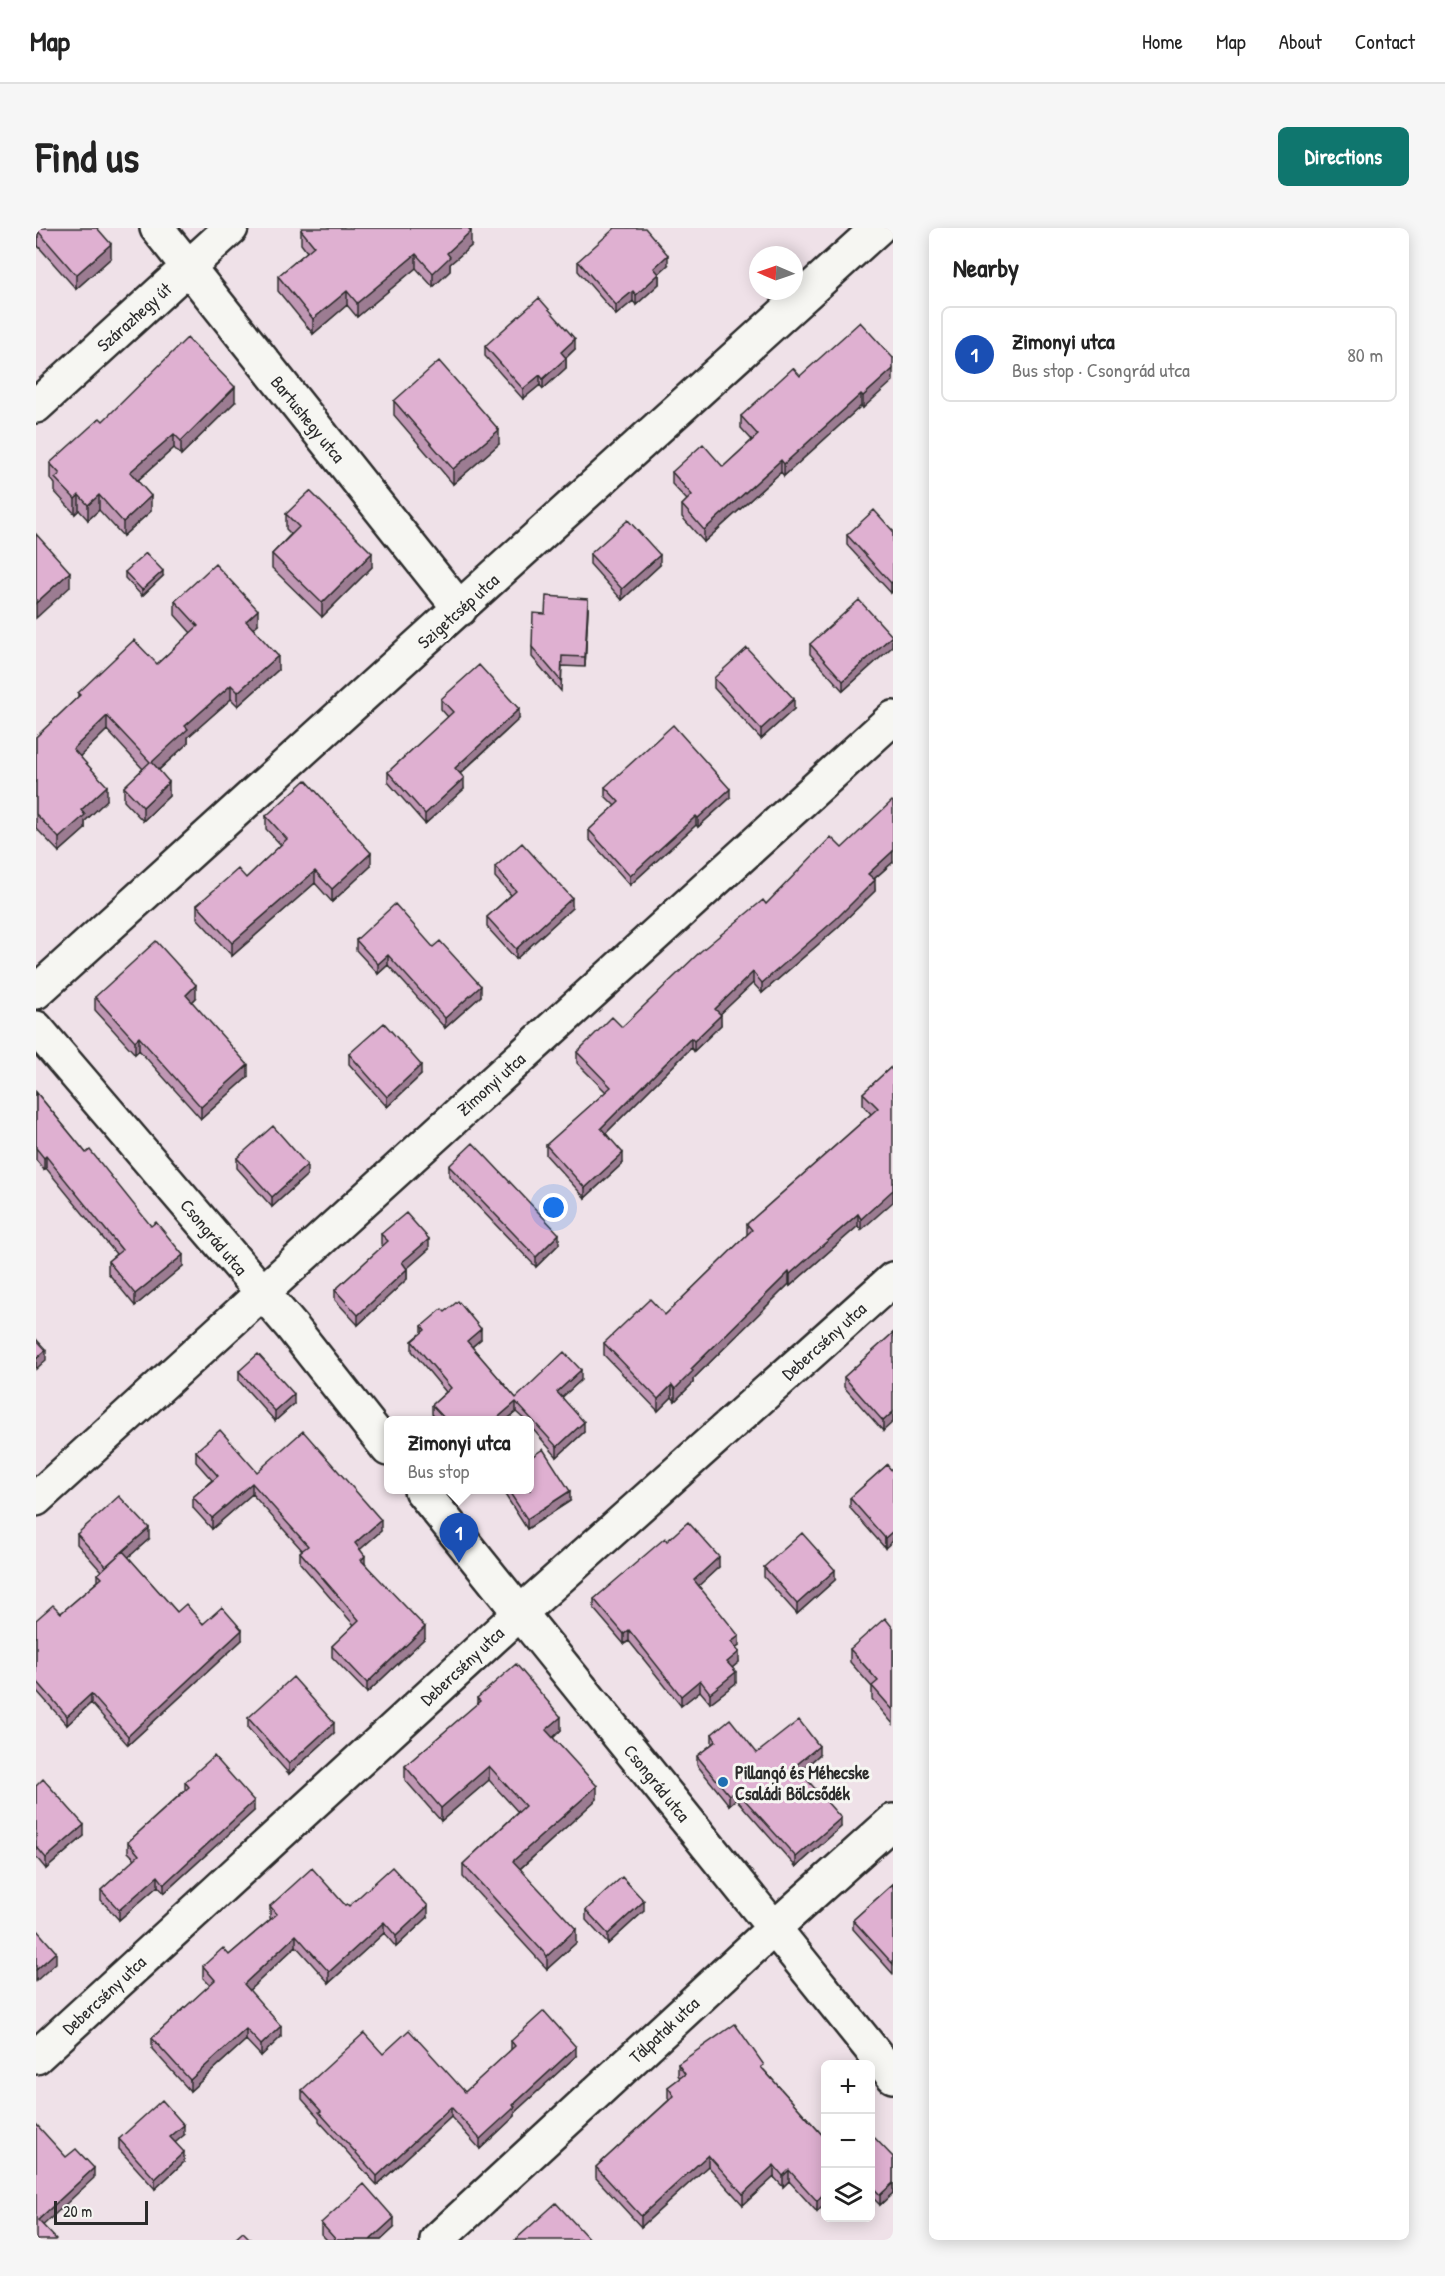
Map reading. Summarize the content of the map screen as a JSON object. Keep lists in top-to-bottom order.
{
  "streets": {
    "street": [
      "Szárazhegy út",
      "Bartushegy utca",
      "Szigetcsép utca",
      "Zimonyi utca",
      "Csongrád utca",
      "Debercsény utca",
      "Tálpatak utca"
    ]
  },
  "crossings": [
    ["Szárazhegy út", "Bartushegy utca"],
    ["Bartushegy utca", "Szigetcsép utca"],
    ["Zimonyi utca", "Csongrád utca"],
    ["Csongrád utca", "Debercsény utca"],
    ["Csongrád utca", "Tálpatak utca"]
  ],
  "places": ["Pillangó és Méhecske Családi Bölcsődék"],
  "scale_bar": "20 m",
  "north": "left",
  "page": {
    "header": "Map",
    "nav": [
      "Home",
      "Map",
      "About",
      "Contact"
    ],
    "buttons": "Directions",
    "title": "Find us",
    "heading": "Nearby",
    "list": [
      {
        "mark": "1",
        "name": "Zimonyi utca",
        "note": "Bus stop · Csongrád utca",
        "value": "80 m"
      }
    ],
    "popup": ["Zimonyi utca", "Bus stop"],
    "pins": "1",
    "map_buttons": ["+", "−"],
    "scale": "20 m"
  }
}
